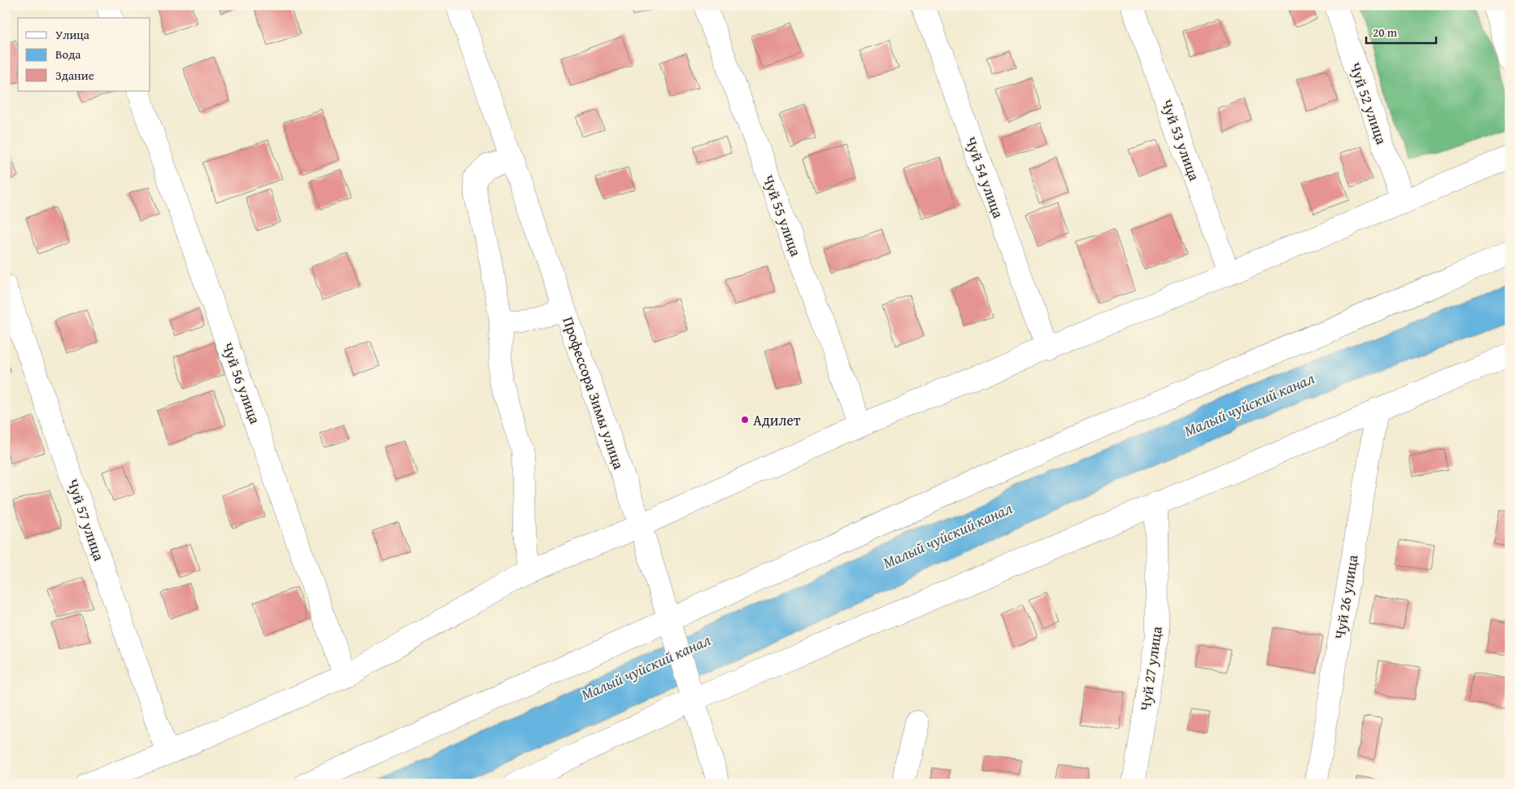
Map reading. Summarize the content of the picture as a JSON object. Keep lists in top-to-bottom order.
{
  "streets": {
    "street": [
      "Чуй 52 улица",
      "Чуй 53 улица",
      "Чуй 54 улица",
      "Чуй 55 улица",
      "Чуй 56 улица",
      "Профессора Зимы улица",
      "Чуй 57 улица",
      "Чуй 26 улица",
      "Чуй 27 улица"
    ]
  },
  "water": ["Малый чуйский канал"],
  "places": ["Адилет"],
  "legend": ["Улица", "Вода", "Здание"],
  "scale_bar": "20 m"
}
